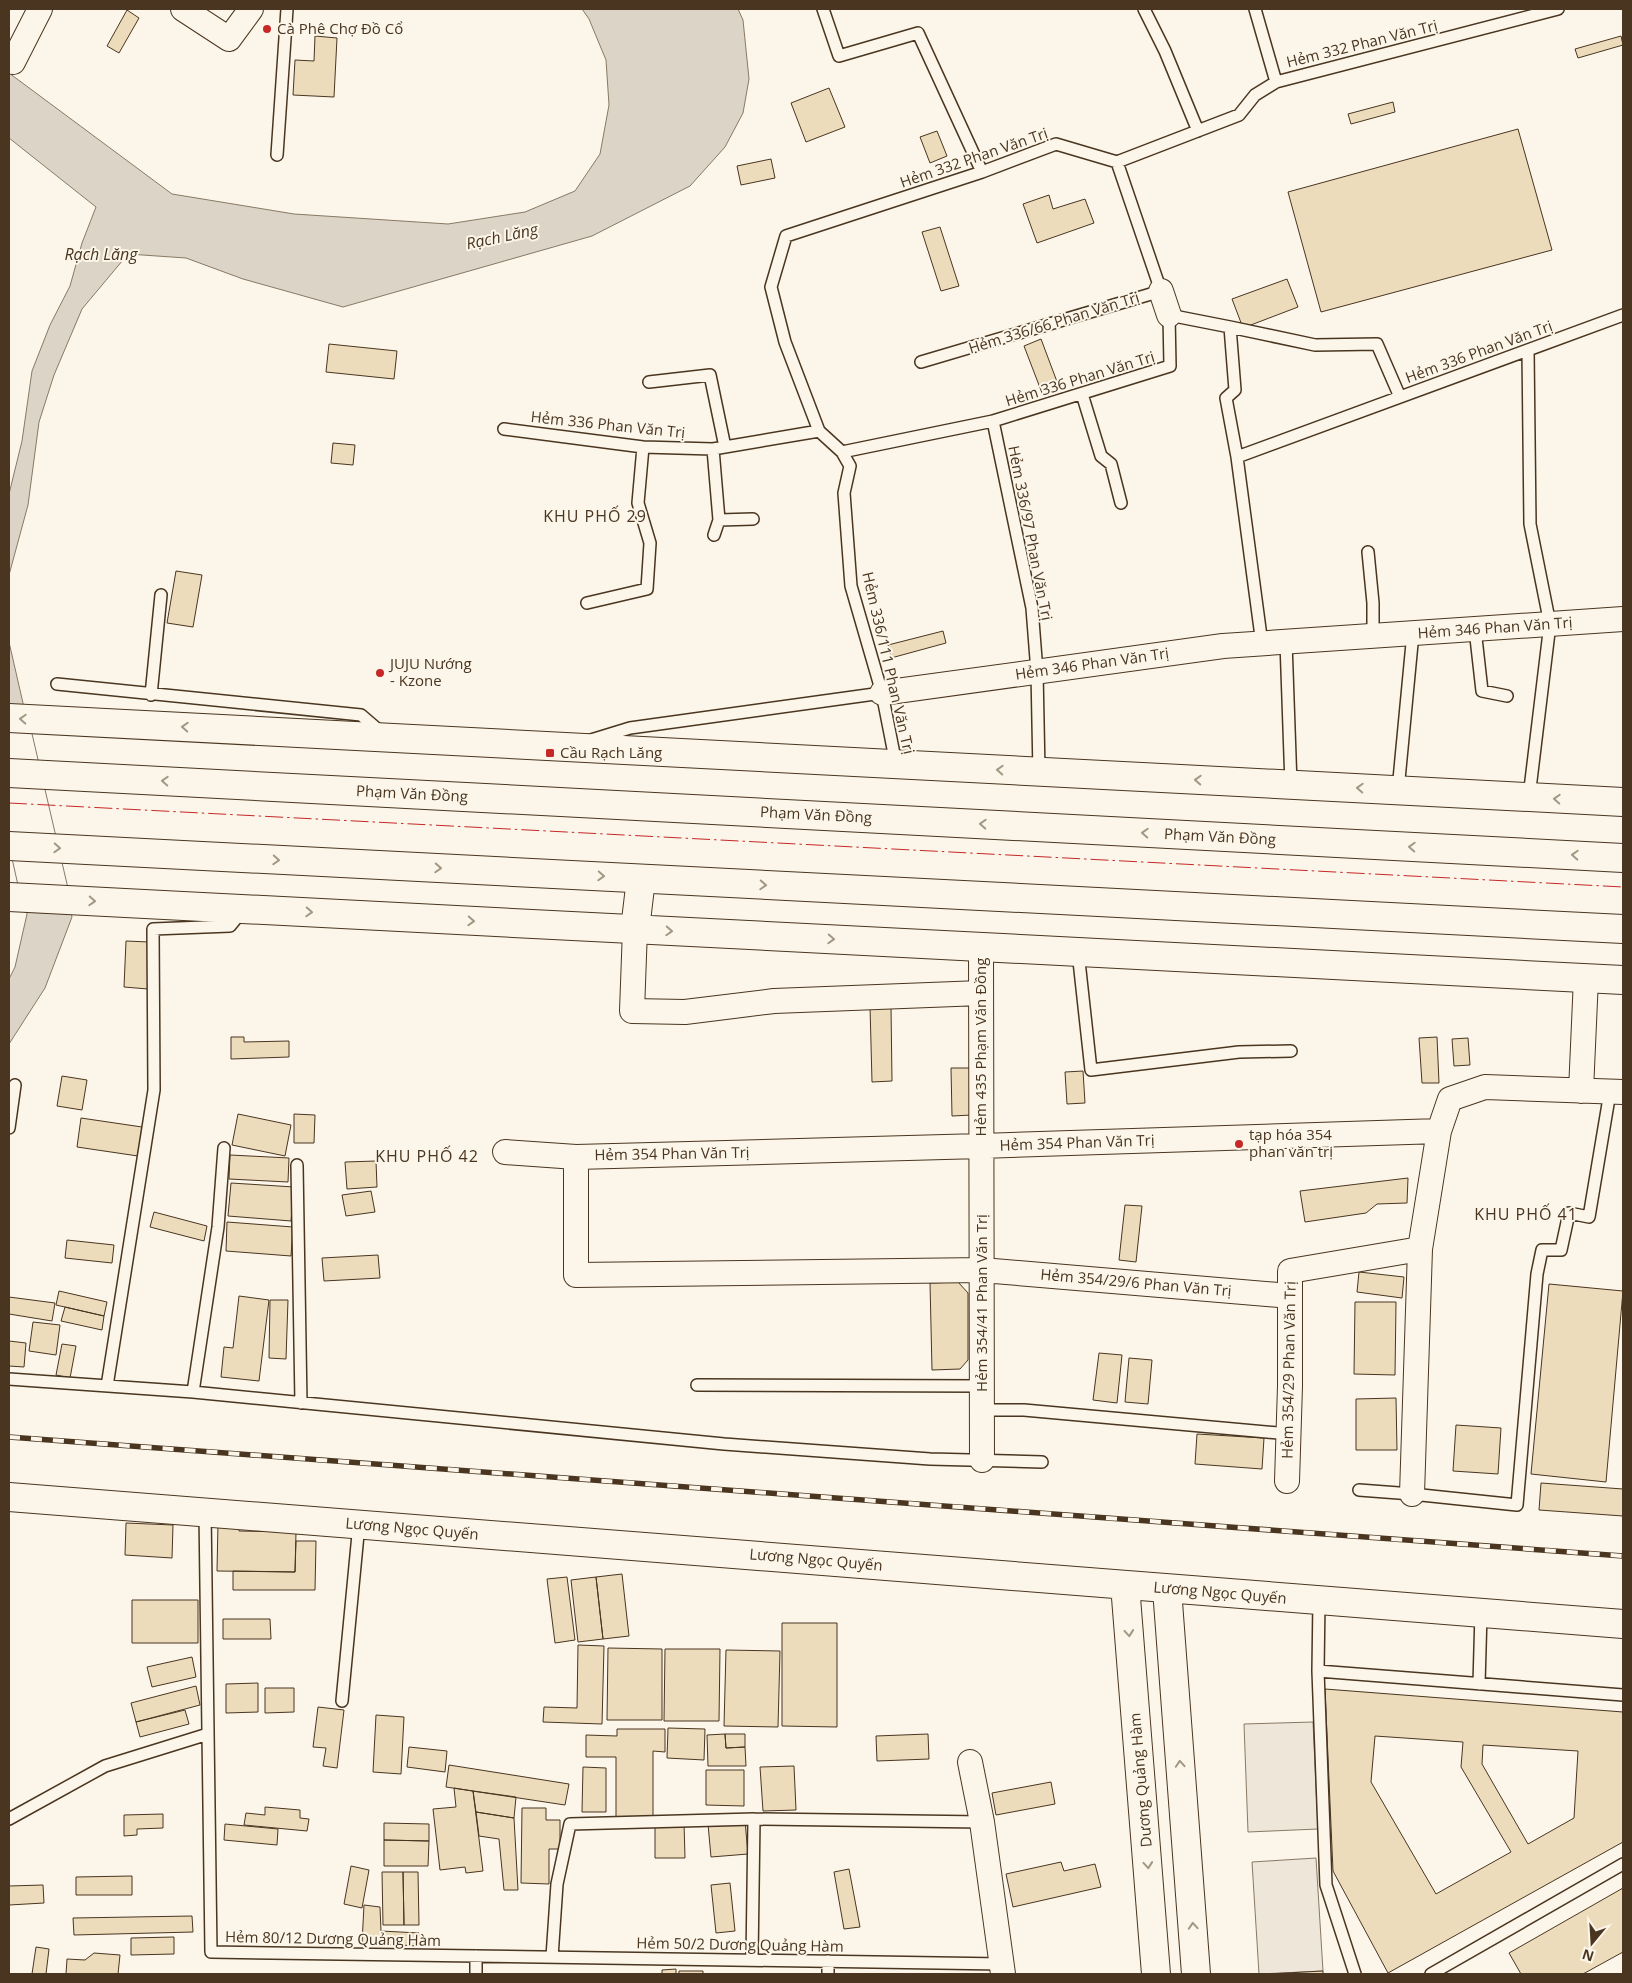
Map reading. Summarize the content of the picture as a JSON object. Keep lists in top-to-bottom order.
{
  "streets": {
    "main road": ["Phạm Văn Đồng", "Lương Ngọc Quyến", "Dương Quảng Hàm"],
    "street": [
      "Hẻm 346 Phan Văn Trị",
      "Hẻm 435 Phạm Văn Đồng",
      "Hẻm 354 Phan Văn Trị",
      "Hẻm 354/29/6 Phan Văn Trị",
      "Hẻm 354/41 Phan Văn Trị",
      "Hẻm 354/29 Phan Văn Trị"
    ],
    "lane": [
      "Hẻm 332 Phan Văn Trị",
      "Hẻm 336/66 Phan Văn Trị",
      "Hẻm 336 Phan Văn Trị",
      "Hẻm 336/97 Phan Văn Trị",
      "Hẻm 336/111 Phan Văn Trị",
      "Hẻm 80/12 Dương Quảng Hàm",
      "Hẻm 50/2 Dương Quảng Hàm"
    ]
  },
  "crossings": [
    ["Hẻm 332 Phan Văn Trị", "Hẻm 336 Phan Văn Trị"],
    ["Hẻm 336 Phan Văn Trị", "Hẻm 336/97 Phan Văn Trị"],
    ["Hẻm 336 Phan Văn Trị", "Hẻm 336/111 Phan Văn Trị"],
    ["Hẻm 336/97 Phan Văn Trị", "Hẻm 346 Phan Văn Trị"],
    ["Hẻm 346 Phan Văn Trị", "Hẻm 336/111 Phan Văn Trị"],
    ["Hẻm 435 Phạm Văn Đồng", "Hẻm 354 Phan Văn Trị"],
    ["Hẻm 435 Phạm Văn Đồng", "Hẻm 354/41 Phan Văn Trị"],
    ["Hẻm 354 Phan Văn Trị", "Hẻm 354/29/6 Phan Văn Trị"],
    ["Hẻm 354 Phan Văn Trị", "Hẻm 354/41 Phan Văn Trị"],
    ["Hẻm 354/29/6 Phan Văn Trị", "Hẻm 354/41 Phan Văn Trị"],
    ["Hẻm 354/29/6 Phan Văn Trị", "Hẻm 354/29 Phan Văn Trị"],
    ["Lương Ngọc Quyến", "Dương Quảng Hàm"],
    ["Lương Ngọc Quyến", "Hẻm 80/12 Dương Quảng Hàm"],
    ["Hẻm 80/12 Dương Quảng Hàm", "Hẻm 50/2 Dương Quảng Hàm"]
  ],
  "districts": ["KHU PHỐ 29", "KHU PHỐ 42", "KHU PHỐ 41"],
  "water": ["Rạch Lăng"],
  "places": {
    "other": ["Cà Phê Chợ Đồ Cổ", "JUJU Nướng - Kzone", "tạp hóa 354 phan văn trị"],
    "transit": ["Cầu Rạch Lăng"]
  },
  "north": "bottom"
}
